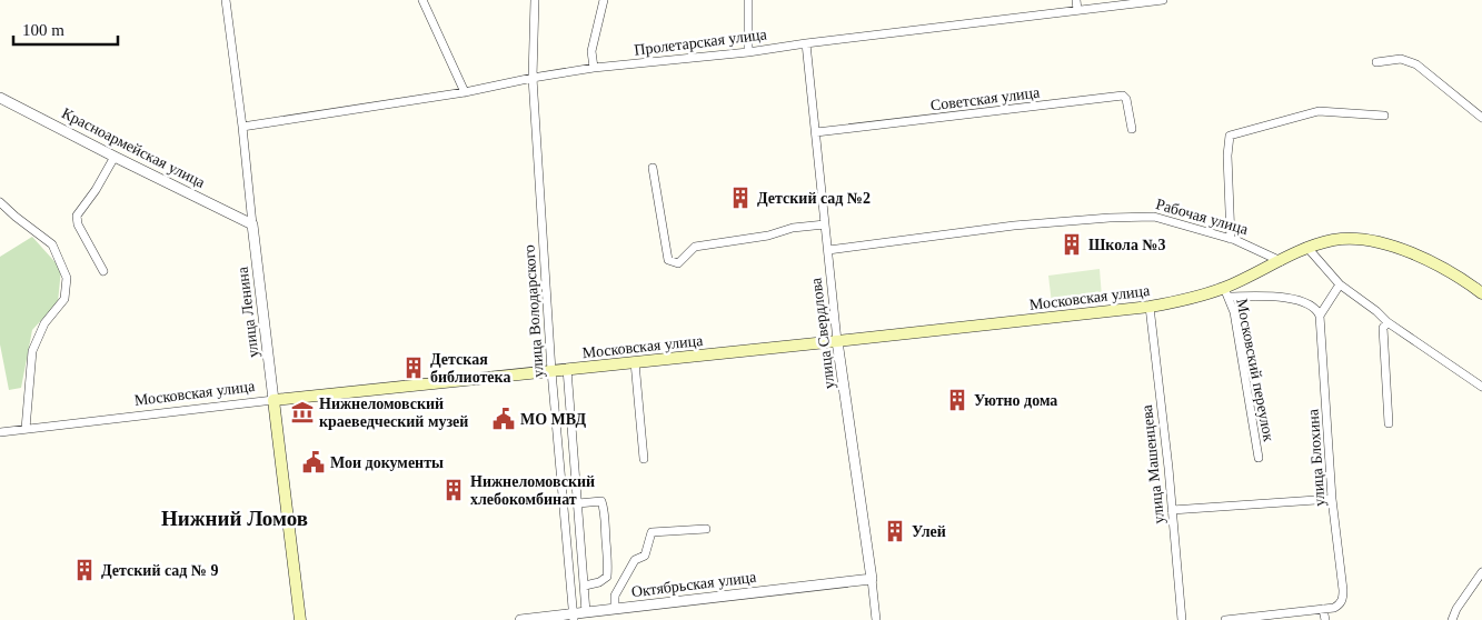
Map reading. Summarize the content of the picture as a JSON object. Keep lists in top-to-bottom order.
{
  "streets": {
    "main road": ["Московская улица", "улица Ленина"],
    "street": [
      "Пролетарская улица",
      "Советская улица",
      "Красноармейская улица",
      "Рабочая улица",
      "улица Володарского",
      "улица Свердлова",
      "Московский переулок",
      "улица Блохина",
      "улица Машенцева",
      "Октябрьская улица"
    ]
  },
  "crossings": [
    ["Пролетарская улица", "улица Володарского"],
    ["Пролетарская улица", "улица Ленина"],
    ["Пролетарская улица", "улица Свердлова"],
    ["Советская улица", "улица Свердлова"],
    ["Красноармейская улица", "улица Ленина"],
    ["Рабочая улица", "Московская улица"],
    ["Рабочая улица", "улица Свердлова"],
    ["Московская улица", "улица Володарского"],
    ["Московская улица", "улица Ленина"],
    ["Московская улица", "улица Свердлова"],
    ["Московская улица", "Московский переулок"],
    ["Московская улица", "улица Машенцева"],
    ["улица Володарского", "Октябрьская улица"],
    ["улица Свердлова", "Октябрьская улица"]
  ],
  "districts": ["Нижний Ломов"],
  "places": {
    "building": [
      "Детский сад №2",
      "Школа №3",
      "Детская библиотека",
      "Уютно дома",
      "Нижнеломовский хлебокомбинат",
      "Улей",
      "Детский сад № 9"
    ],
    "museum": ["Нижнеломовский краеведческий музей"],
    "public building": ["МО МВД", "Мои документы"]
  },
  "scale_bar": "100 m"
}
